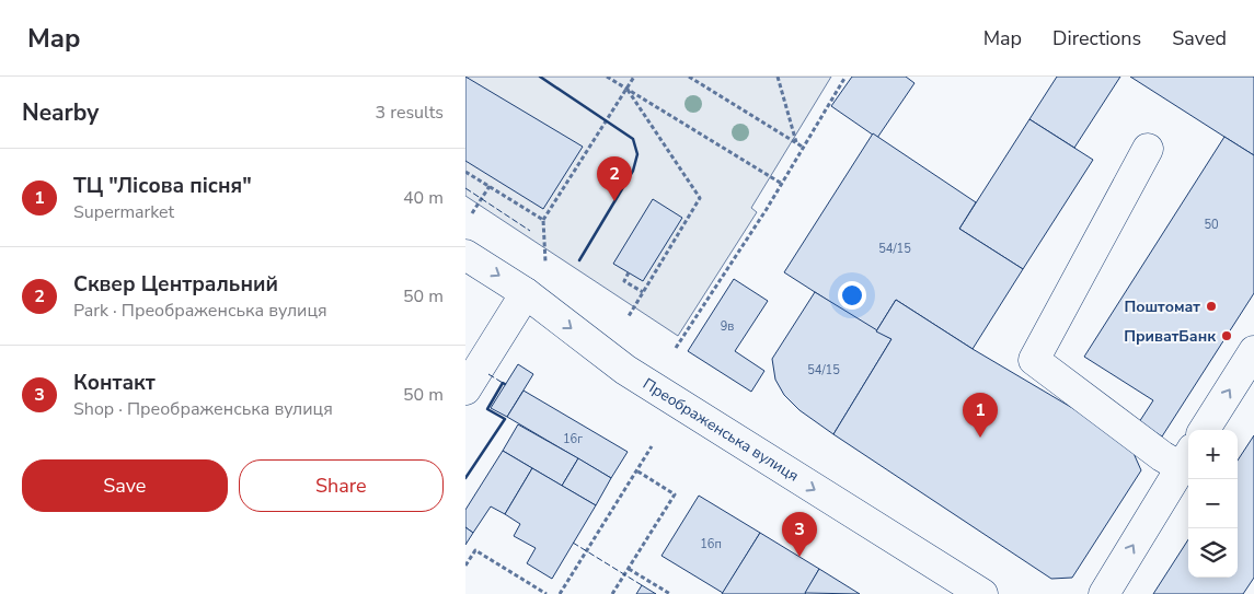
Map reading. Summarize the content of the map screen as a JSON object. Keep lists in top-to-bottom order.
{
  "streets": {
    "main road": ["Преображенська вулиця"]
  },
  "one_way": ["Преображенська вулиця"],
  "places": ["Поштомат", "ПриватБанк"],
  "house_numbers": [
    "50",
    "54/15",
    "9в",
    "54/15",
    "16г",
    "16п"
  ],
  "page": {
    "header": "Map",
    "nav": ["Map", "Directions", "Saved"],
    "heading": ["Nearby", "3 results"],
    "list": [
      {
        "mark": "1",
        "name": "ТЦ \"Лісова пісня\"",
        "note": "Supermarket",
        "value": "40 m"
      },
      {
        "mark": "2",
        "name": "Сквер Центральний",
        "note": "Park · Преображенська вулиця",
        "value": "50 m"
      },
      {
        "mark": "3",
        "name": "Контакт",
        "note": "Shop · Преображенська вулиця",
        "value": "50 m"
      }
    ],
    "pins": ["2", "1", "3"],
    "map_buttons": ["+", "−"],
    "buttons": ["Save", "Share"]
  }
}
